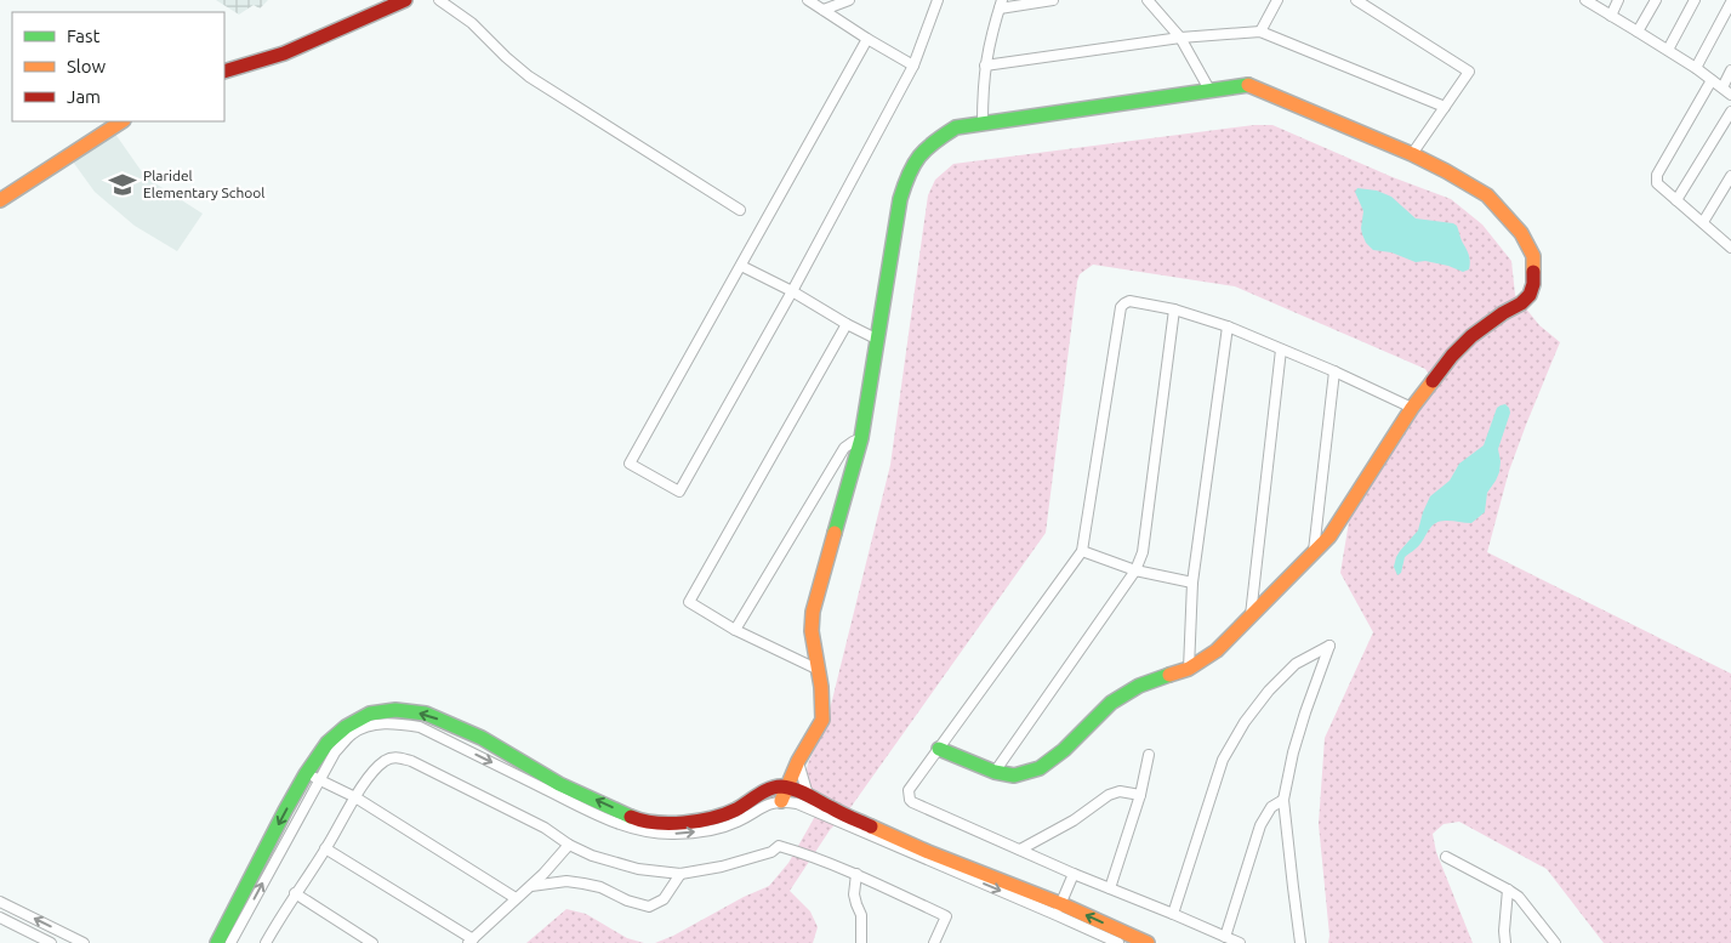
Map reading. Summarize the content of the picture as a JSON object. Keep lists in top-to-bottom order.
{
  "places": {
    "school or university": ["Plaridel Elementary School"]
  },
  "legend": ["Fast", "Slow", "Jam"]
}
